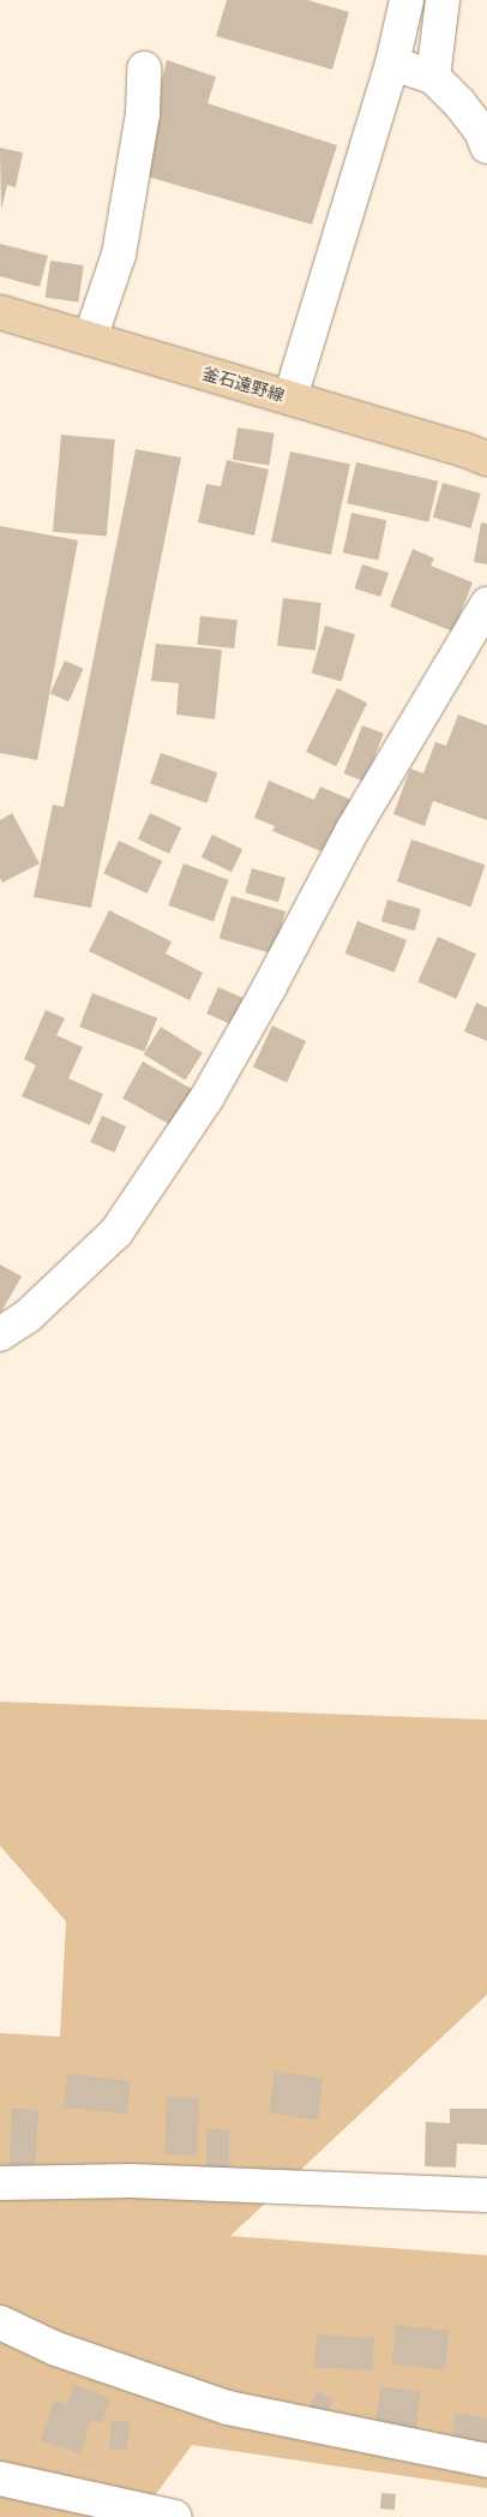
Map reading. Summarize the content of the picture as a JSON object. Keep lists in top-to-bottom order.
{
  "streets": {
    "main road": ["釜石遠野線"]
  }
}
